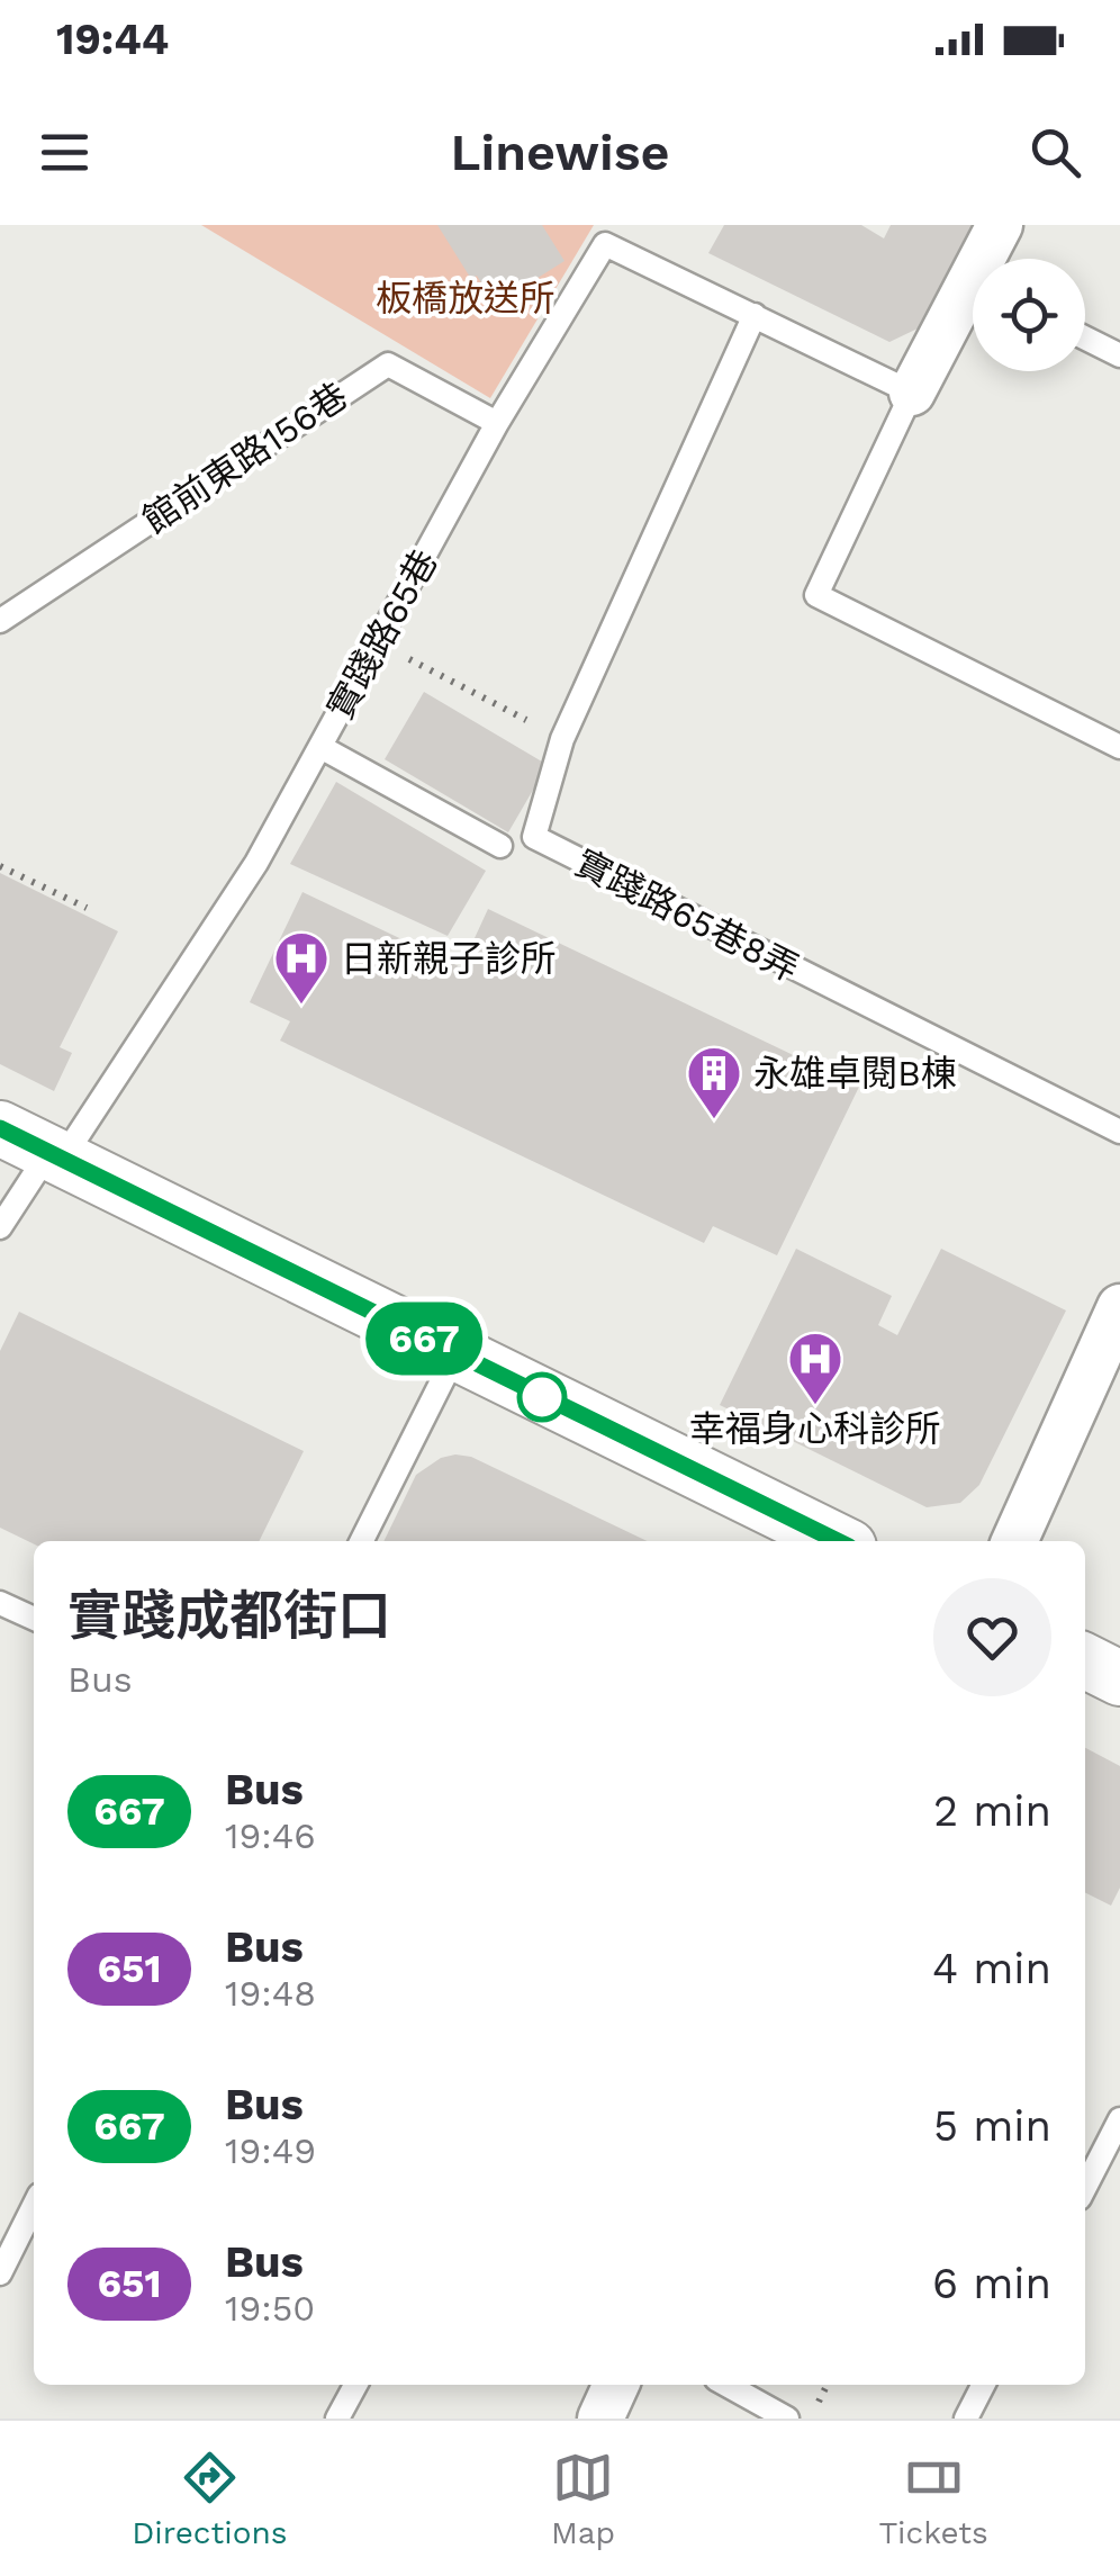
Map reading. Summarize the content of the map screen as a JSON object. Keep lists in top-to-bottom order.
{
  "streets": {
    "lane": ["館前東路156巷", "實踐路65巷", "實踐路65巷8弄"]
  },
  "crossings": [
    ["館前東路156巷", "實踐路65巷"]
  ],
  "parks": ["板橋放送所"],
  "places": {
    "hospital": ["日新親子診所", "幸福身心科診所"],
    "building": ["永雄卓閱B棟"]
  },
  "lines": ["bus line 667"],
  "page": {
    "status": "19:44",
    "header": "Linewise",
    "on_map": "667",
    "heading": ["實踐成都街口", "Bus"],
    "list": [
      {
        "mark": "667",
        "name": "Bus",
        "note": "19:46",
        "value": "2 min"
      },
      {
        "mark": "651",
        "name": "Bus",
        "note": "19:48",
        "value": "4 min"
      },
      {
        "mark": "667",
        "name": "Bus",
        "note": "19:49",
        "value": "5 min"
      },
      {
        "mark": "651",
        "name": "Bus",
        "note": "19:50",
        "value": "6 min"
      }
    ],
    "tabs": ["Directions", "Map", "Tickets"]
  }
}
